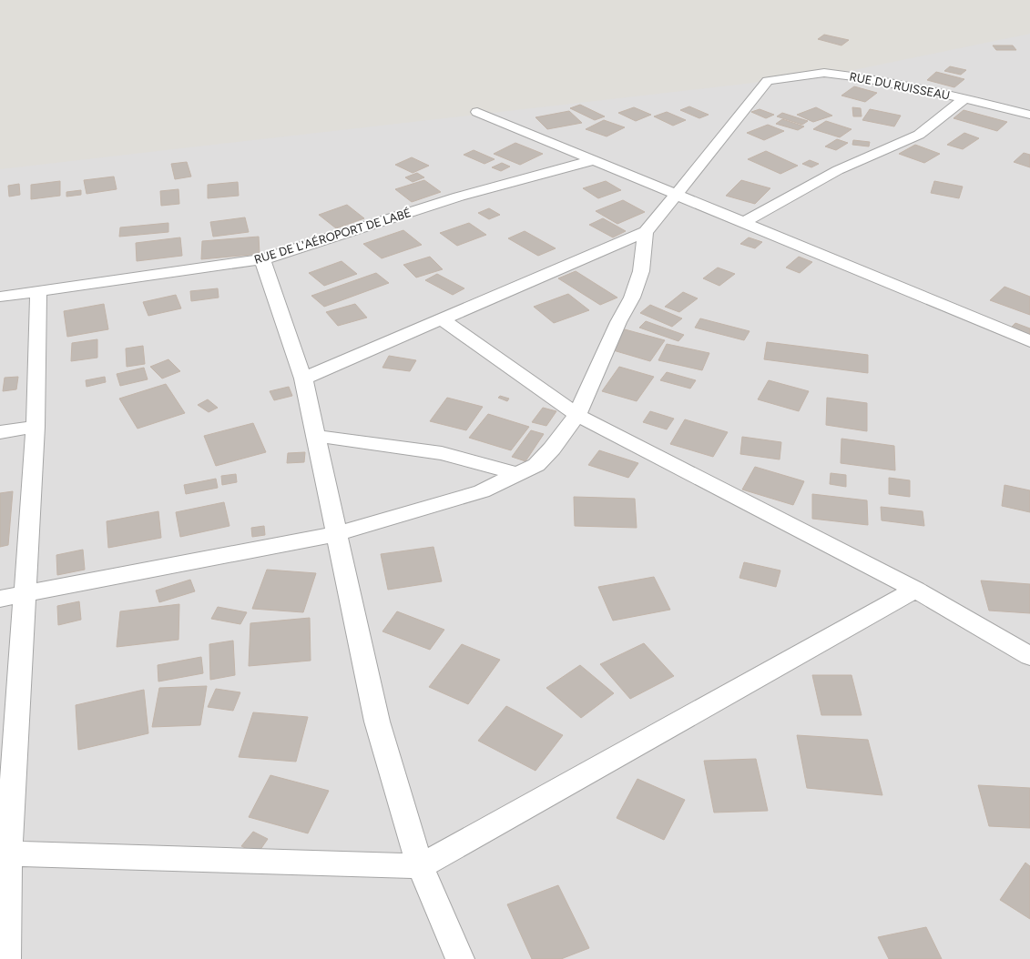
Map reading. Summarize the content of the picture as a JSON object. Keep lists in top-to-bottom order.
{
  "streets": {
    "street": ["RUE DU RUISSEAU", "RUE DE L'AÉROPORT DE LABÉ"]
  }
}
